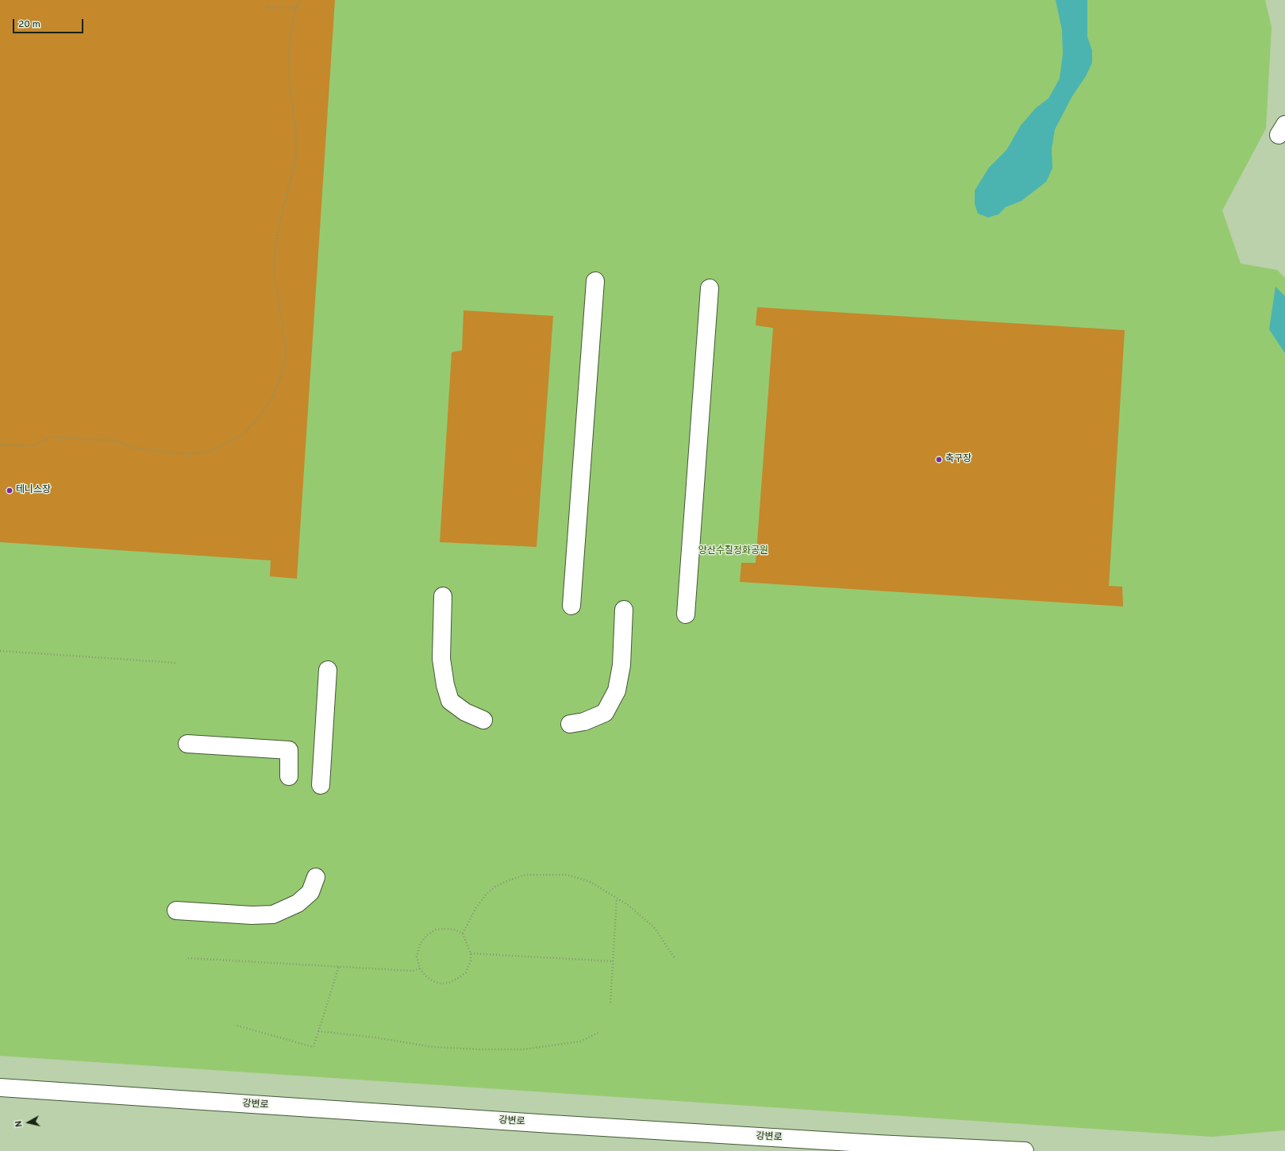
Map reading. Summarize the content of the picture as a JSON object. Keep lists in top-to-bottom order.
{
  "streets": {
    "street": ["강변로"]
  },
  "parks": ["양산수질정화공원"],
  "places": ["축구장", "테니스장"],
  "scale_bar": "20 m",
  "north": "left"
}
